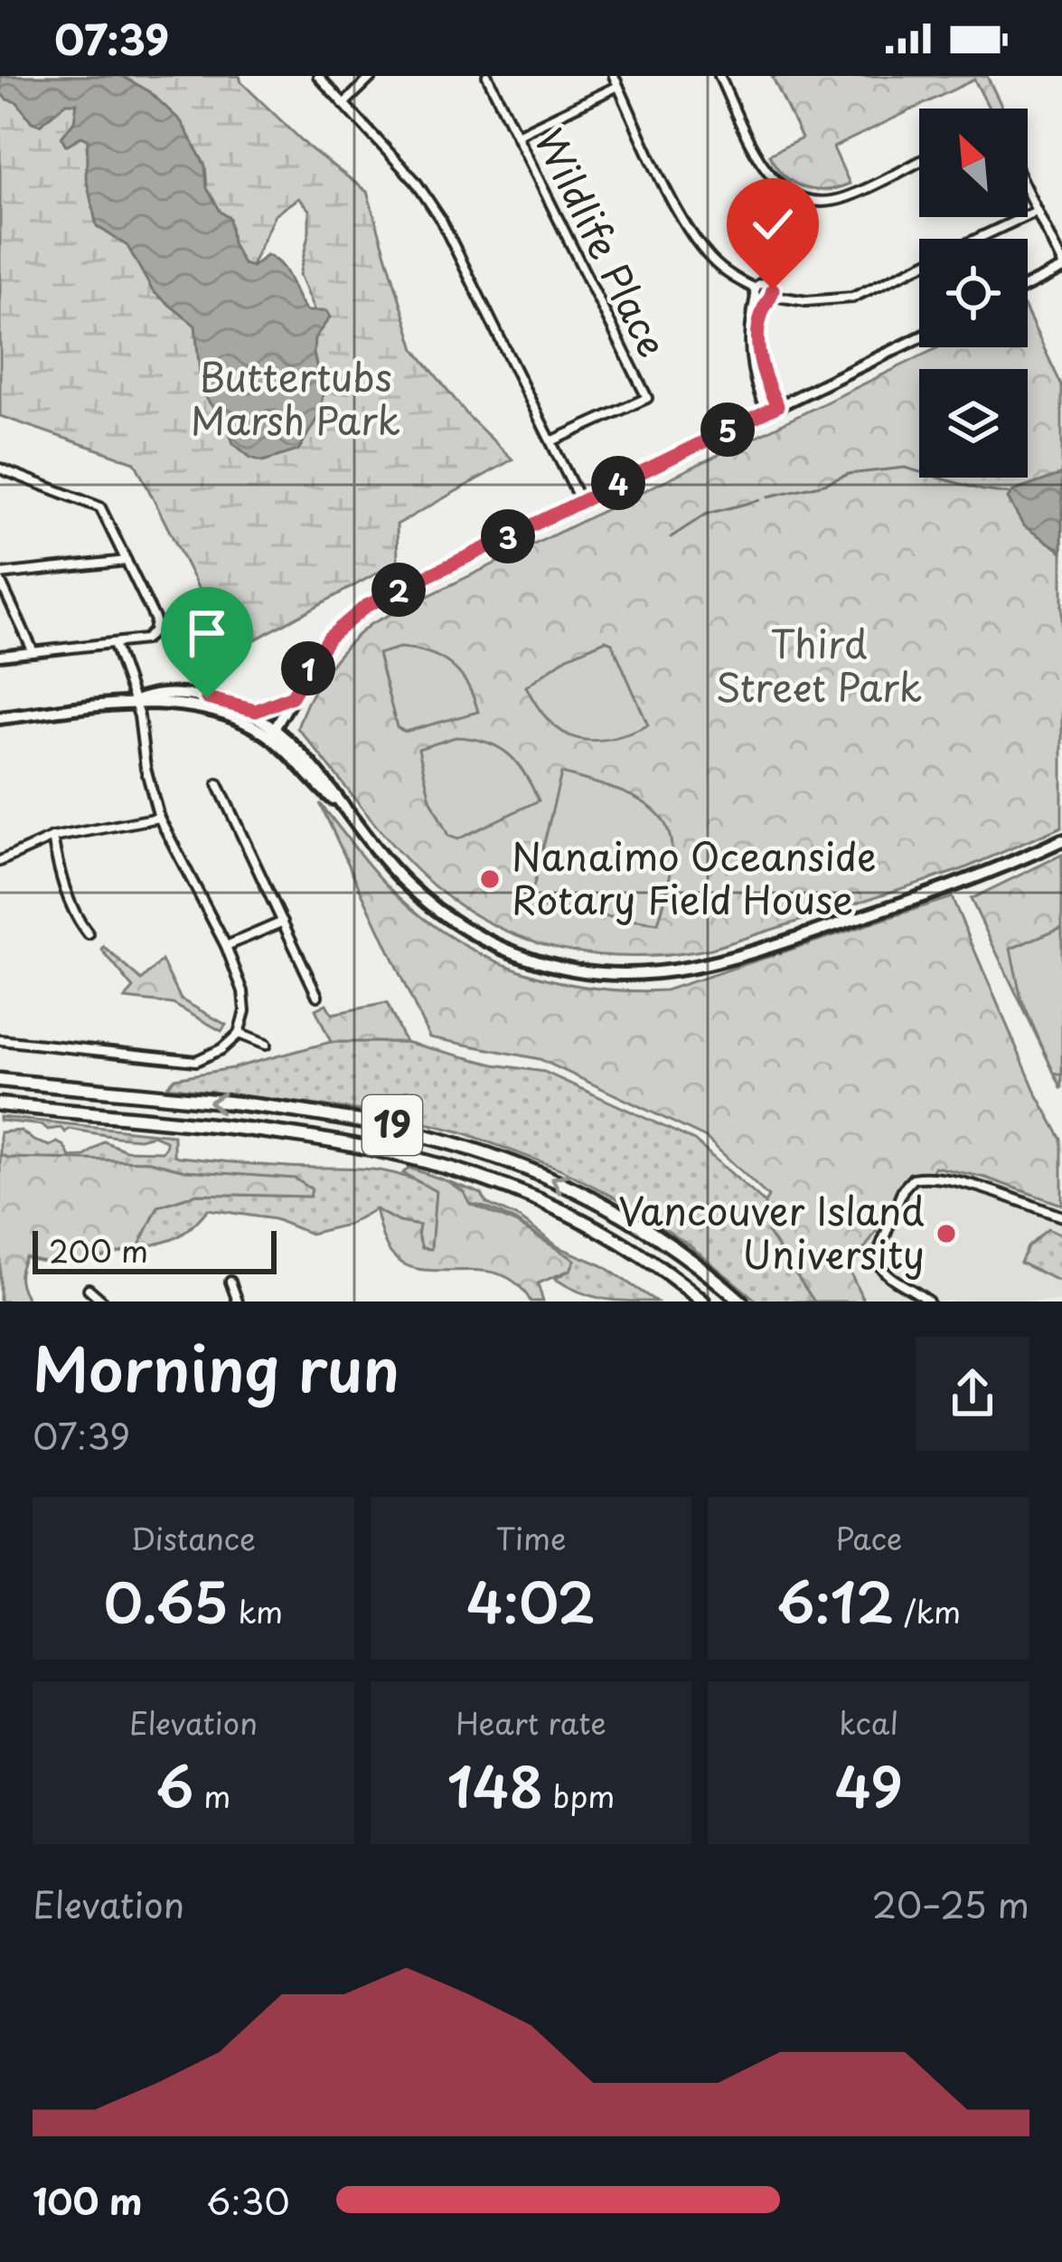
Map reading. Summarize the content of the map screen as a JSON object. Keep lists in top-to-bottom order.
{
  "streets": {
    "highway": ["19"],
    "street": ["Wildlife Place"]
  },
  "parks": ["Buttertubs Marsh Park", "Third Street Park"],
  "places": ["Nanaimo Oceanside Rotary Field House", "Vancouver Island University"],
  "scale_bar": "200 m",
  "north": "top left",
  "page": {
    "status": "07:39",
    "pins": [
      "5",
      "4",
      "3",
      "2",
      "1"
    ],
    "scale": "200 m",
    "heading": ["Morning run", "07:39"],
    "stats": [
      ["Distance", "0.65 km"],
      ["Time", "4:02"],
      ["Pace", "6:12 /km"],
      ["Elevation", "6 m"],
      ["Heart rate", "148 bpm"],
      ["kcal", "49"]
    ],
    "chart": ["Elevation", "20–25 m"],
    "list": [
      {
        "name": "100 m",
        "note": "6:30"
      }
    ]
  }
}
